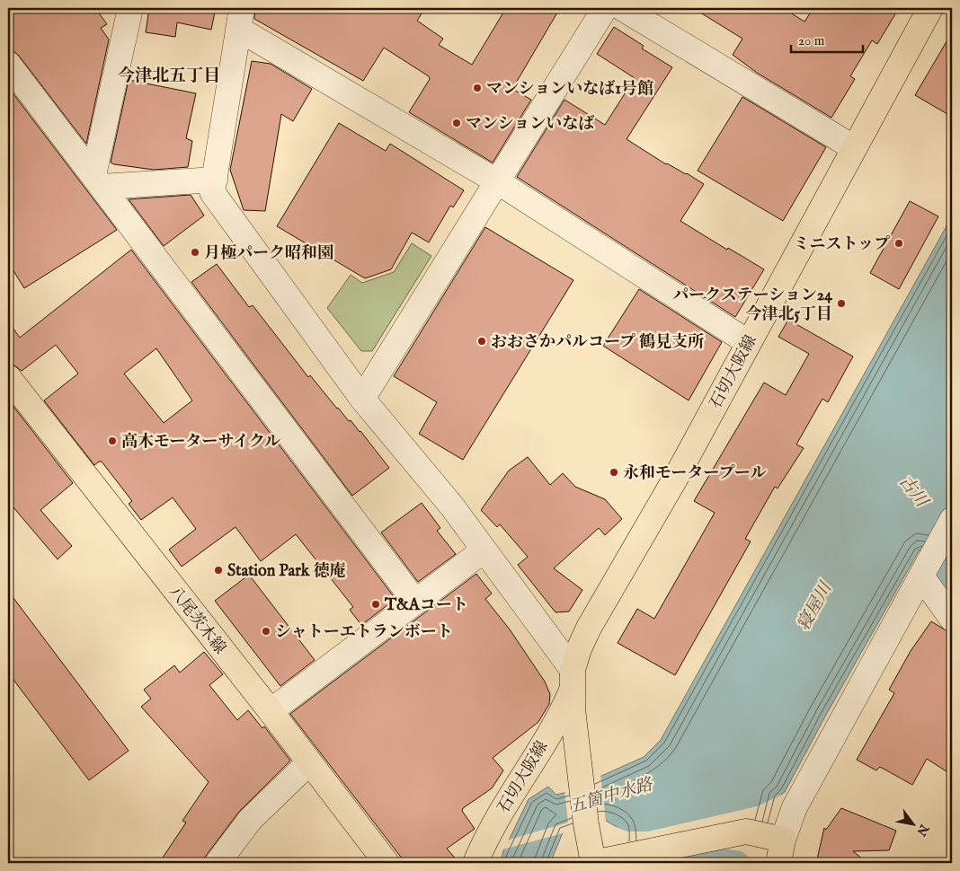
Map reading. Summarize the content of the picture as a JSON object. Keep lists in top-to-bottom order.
{
  "streets": {
    "main road": ["石切大阪線", "八尾茨木線"]
  },
  "districts": ["今津北五丁目"],
  "water": ["古川", "寝屋川", "五箇中水路"],
  "places": [
    "マンションいなば1号館",
    "マンションいなば",
    "ミニストップ",
    "月極パーク昭和園",
    "パークステーション24 今津北5丁目",
    "おおさかパルコープ 鶴見支所",
    "高木モーターサイクル",
    "永和モータープール",
    "Station Park 徳庵",
    "T&Aコート",
    "シャトーエトランボート"
  ],
  "scale_bar": "20 m",
  "north": "bottom right"
}
